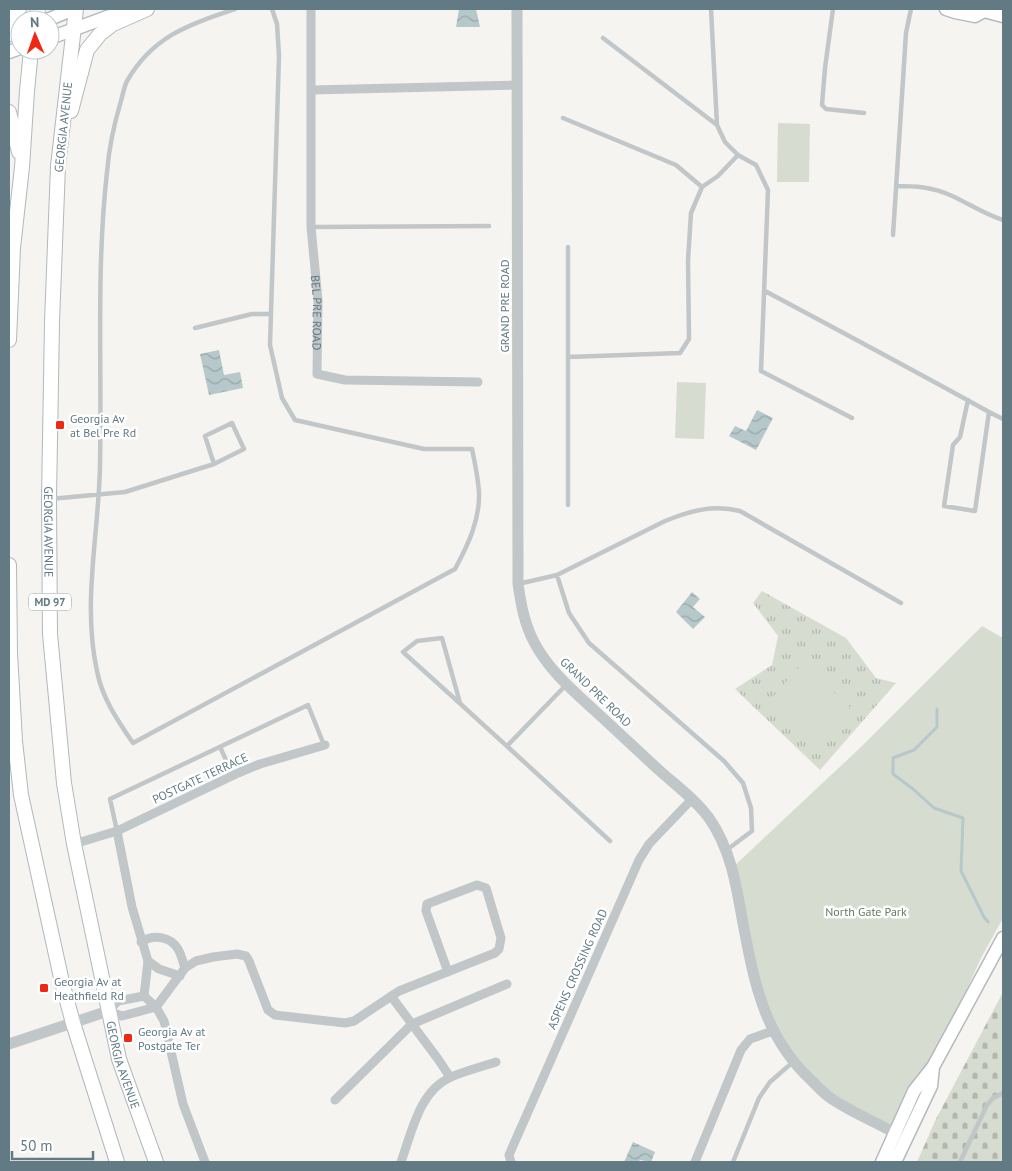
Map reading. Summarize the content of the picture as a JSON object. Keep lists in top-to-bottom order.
{
  "streets": {
    "main road": ["GEORGIA AVENUE", "MD 97"],
    "street": [
      "GRAND PRE ROAD",
      "BEL PRE ROAD",
      "POSTGATE TERRACE",
      "ASPENS CROSSING ROAD"
    ]
  },
  "crossings": [
    ["GEORGIA AVENUE", "POSTGATE TERRACE"],
    ["GRAND PRE ROAD", "ASPENS CROSSING ROAD"]
  ],
  "parks": ["North Gate Park"],
  "places": {
    "transit": ["Georgia Av at Bel Pre Rd", "Georgia Av at Heathfield Rd", "Georgia Av at Postgate Ter"]
  },
  "scale_bar": "50 m",
  "north": "top"
}
